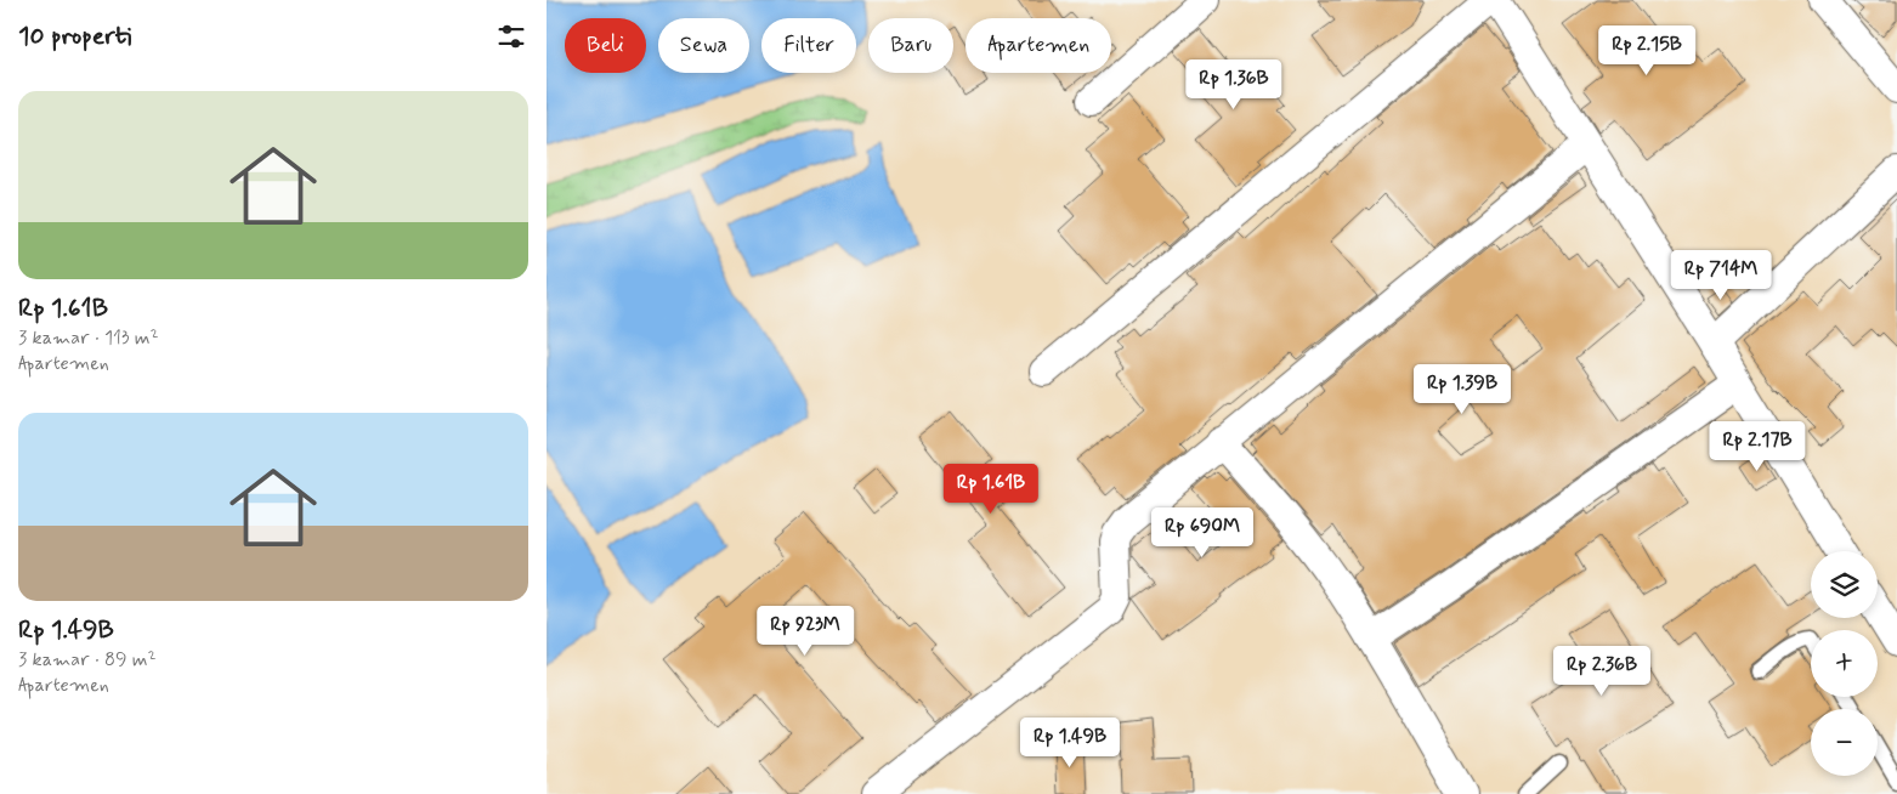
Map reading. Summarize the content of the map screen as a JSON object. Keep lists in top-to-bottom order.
{
  "page": {
    "heading": "10 properti",
    "chip": [
      "Beli",
      "Sewa",
      "Filter",
      "Baru",
      "Apartemen"
    ],
    "price": [
      "Rp 2.15B",
      "Rp 1.36B",
      "Rp 714M",
      "Rp 1.39B",
      "Rp 2.17B",
      "Rp 1.61B",
      "Rp 690M",
      "Rp 923M",
      "Rp 2.36B",
      "Rp 1.49B"
    ],
    "list": [
      {
        "name": "Rp 1.61B",
        "note": "3 kamar · 113 m² · Apartemen"
      },
      {
        "name": "Rp 1.49B",
        "note": "3 kamar · 89 m² · Apartemen"
      }
    ],
    "map_buttons": ["+", "−"]
  }
}
